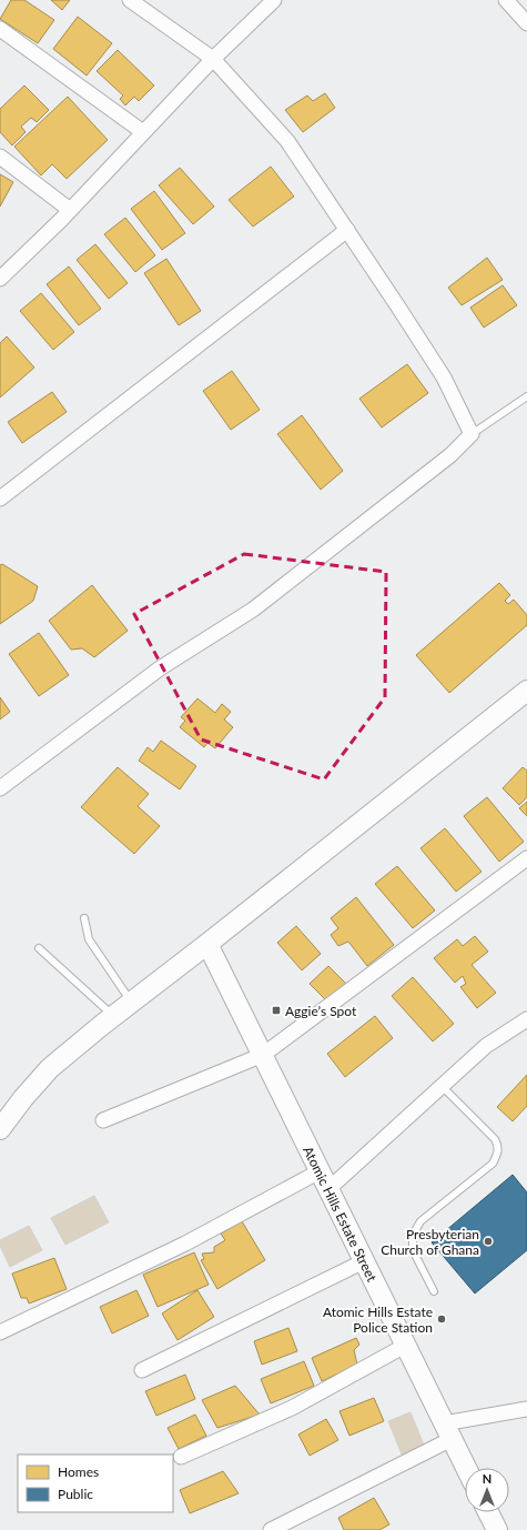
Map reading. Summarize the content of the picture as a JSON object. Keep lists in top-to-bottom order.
{
  "streets": {
    "street": ["Atomic Hills Estate Street"]
  },
  "places": {
    "transit": ["Aggie’s Spot"],
    "other": ["Presbyterian Church of Ghana", "Atomic Hills Estate Police Station"]
  },
  "legend": ["Homes", "Public"],
  "north": "top"
}
